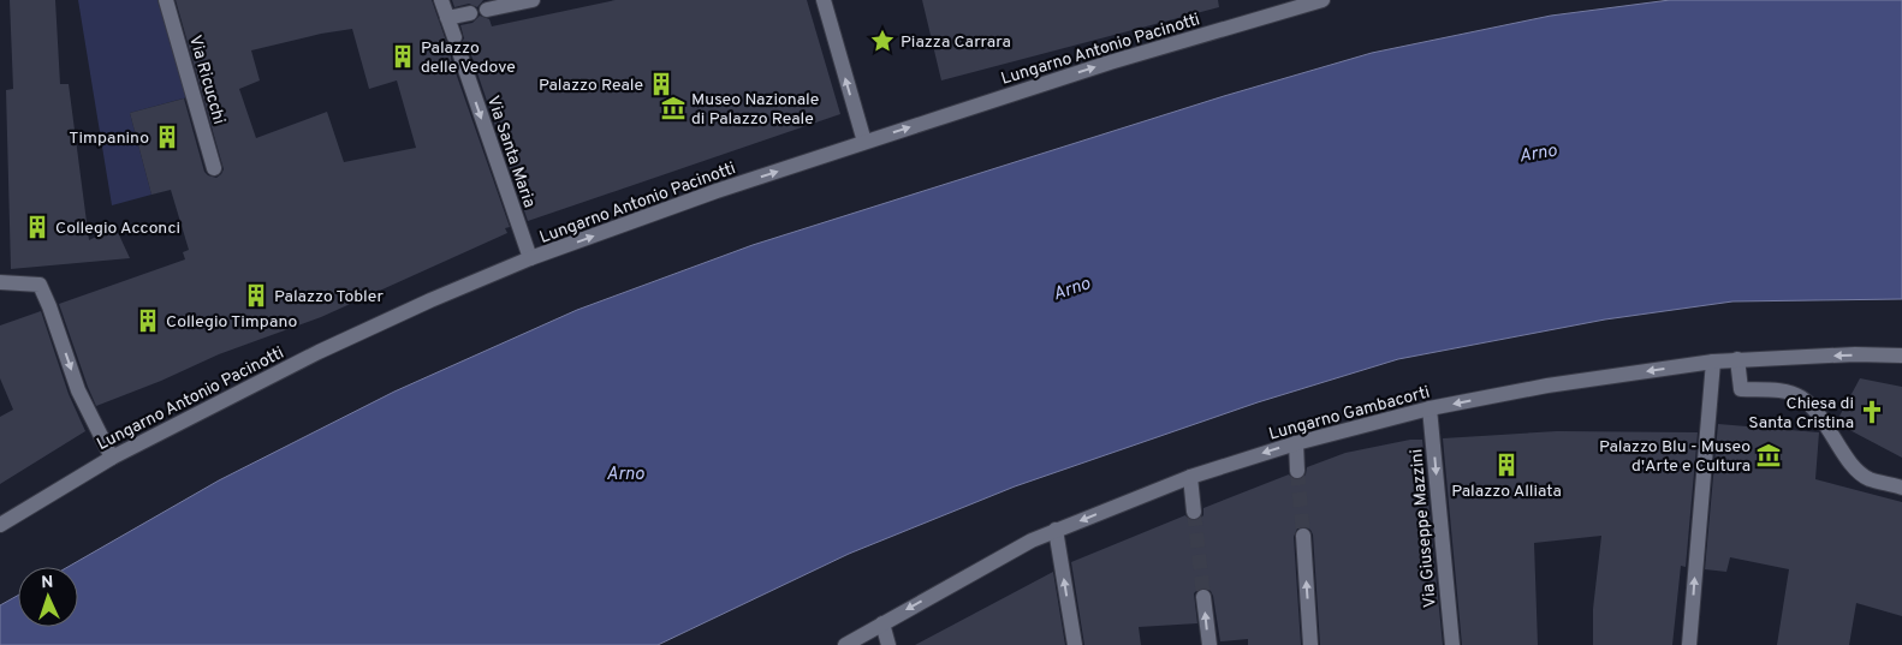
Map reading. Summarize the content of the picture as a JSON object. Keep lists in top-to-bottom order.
{
  "streets": {
    "street": [
      "Lungarno Antonio Pacinotti",
      "Via Ricucchi",
      "Via Santa Maria",
      "Lungarno Gambacorti",
      "Via Giuseppe Mazzini"
    ]
  },
  "crossings": [
    ["Lungarno Antonio Pacinotti", "Via Santa Maria"],
    ["Lungarno Gambacorti", "Via Giuseppe Mazzini"]
  ],
  "one_way": [
    "Lungarno Antonio Pacinotti",
    "Via Santa Maria",
    "Lungarno Gambacorti",
    "Via Giuseppe Mazzini"
  ],
  "water": ["Arno"],
  "places": {
    "place": ["Piazza Carrara"],
    "building": [
      "Palazzo delle Vedove",
      "Palazzo Reale",
      "Timpanino",
      "Collegio Acconci",
      "Palazzo Tobler",
      "Collegio Timpano",
      "Palazzo Alliata"
    ],
    "museum": ["Museo Nazionale di Palazzo Reale", "Palazzo Blu - Museo d'Arte e Cultura"],
    "church": ["Chiesa di Santa Cristina"]
  },
  "north": "top"
}
